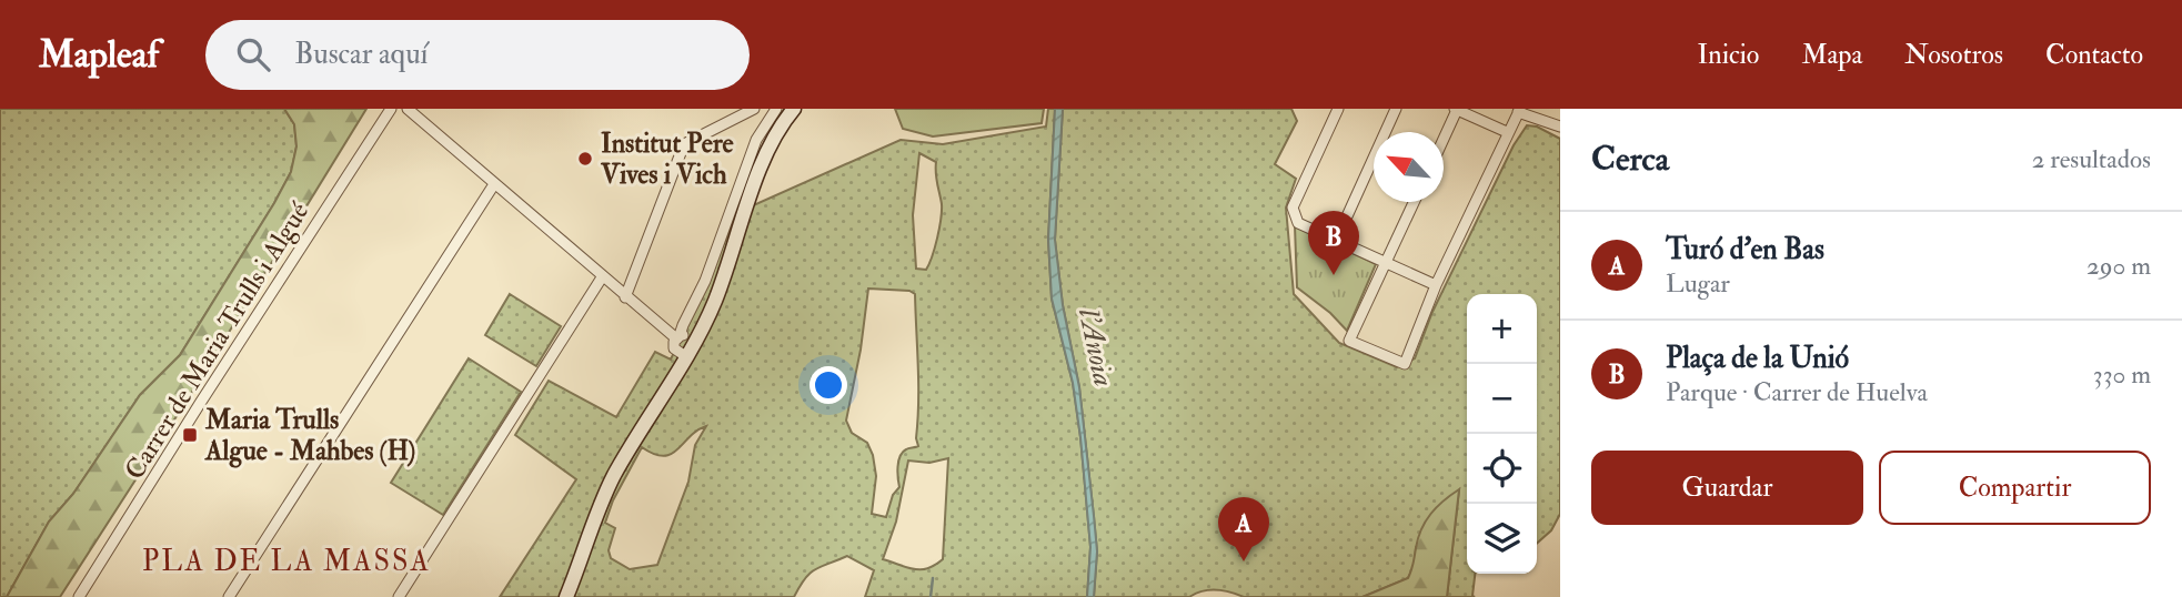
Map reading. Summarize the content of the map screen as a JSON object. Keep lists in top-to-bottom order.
{
  "streets": {
    "street": ["Carrer de Maria Trulls i Algué"]
  },
  "districts": ["PLA DE LA MASSA"],
  "water": ["l'Anoia"],
  "places": {
    "other": ["Institut Pere Vives i Vich"],
    "transit": ["Maria Trulls Algue - Mahbes (H)"]
  },
  "north": "top left",
  "page": {
    "header": "Mapleaf",
    "search": "Buscar aquí",
    "nav": [
      "Inicio",
      "Mapa",
      "Nosotros",
      "Contacto"
    ],
    "heading": ["Cerca", "2 resultados"],
    "list": [
      {
        "mark": "A",
        "name": "Turó d'en Bas",
        "note": "Lugar",
        "value": "290 m"
      },
      {
        "mark": "B",
        "name": "Plaça de la Unió",
        "note": "Parque · Carrer de Huelva",
        "value": "330 m"
      }
    ],
    "pins": ["B", "A"],
    "map_buttons": ["+", "−"],
    "buttons": ["Guardar", "Compartir"]
  }
}
